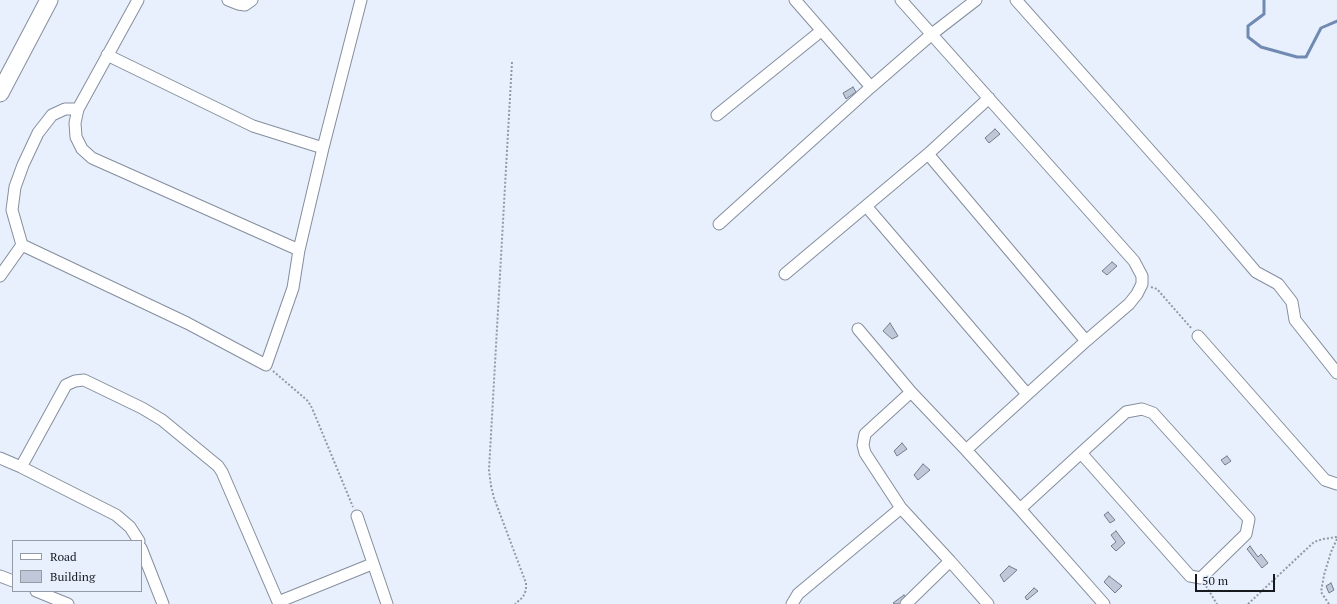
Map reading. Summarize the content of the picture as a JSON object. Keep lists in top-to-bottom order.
{
  "legend": ["Road", "Building"],
  "scale_bar": "50 m"
}
